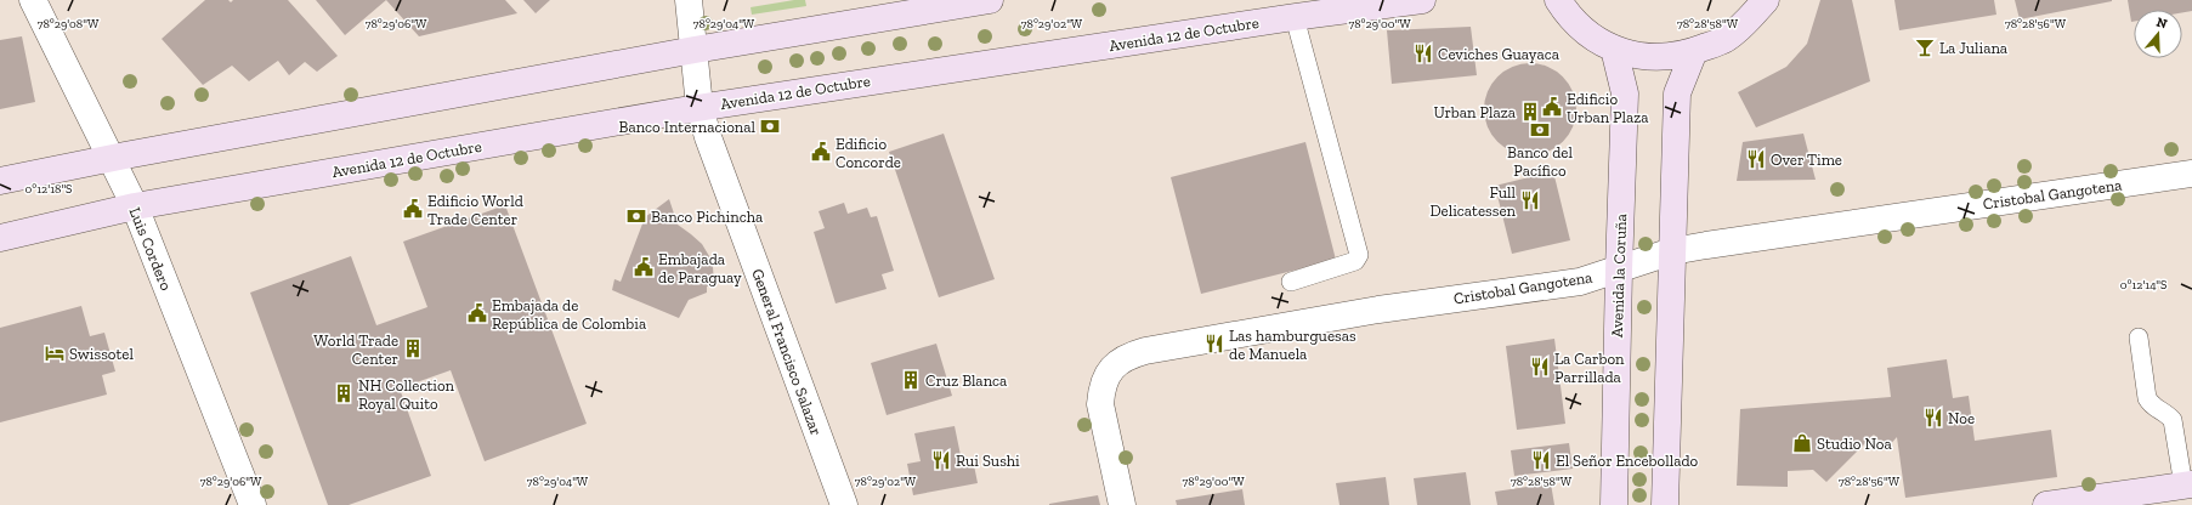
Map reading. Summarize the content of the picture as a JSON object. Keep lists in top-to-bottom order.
{
  "streets": {
    "main road": ["Avenida 12 de Octubre", "Avenida la Coruña"],
    "street": ["Cristobal Gangotena", "Luis Cordero", "General Francisco Salazar"]
  },
  "crossings": [
    ["Avenida 12 de Octubre", "Luis Cordero"],
    ["Avenida 12 de Octubre", "General Francisco Salazar"],
    ["Cristobal Gangotena", "Avenida la Coruña"]
  ],
  "places": {
    "bar": ["La Juliana"],
    "restaurant": [
      "Ceviches Guayaca",
      "Over Time",
      "Full Delicatessen",
      "Las hamburguesas de Manuela",
      "La Carbon Parrillada",
      "Noe",
      "Rui Sushi",
      "El Señor Encebollado"
    ],
    "public building": [
      "Edificio Urban Plaza",
      "Edificio Concorde",
      "Edificio World Trade Center",
      "Embajada de Paraguay",
      "Embajada de República de Colombia"
    ],
    "building": [
      "Urban Plaza",
      "World Trade Center",
      "Cruz Blanca",
      "NH Collection Royal Quito"
    ],
    "bank": ["Banco Internacional", "Banco del Pacífico", "Banco Pichincha"],
    "hotel": ["Swissotel"],
    "shop": ["Studio Noa"]
  },
  "north": "top",
  "coordinates": [
    "78°29'08\"W",
    "78°29'06\"W",
    "78°29'04\"W",
    "78°29'02\"W",
    "78°29'00\"W",
    "78°28'58\"W",
    "78°28'56\"W",
    "0°12'18\"S",
    "0°12'14\"S"
  ]
}
